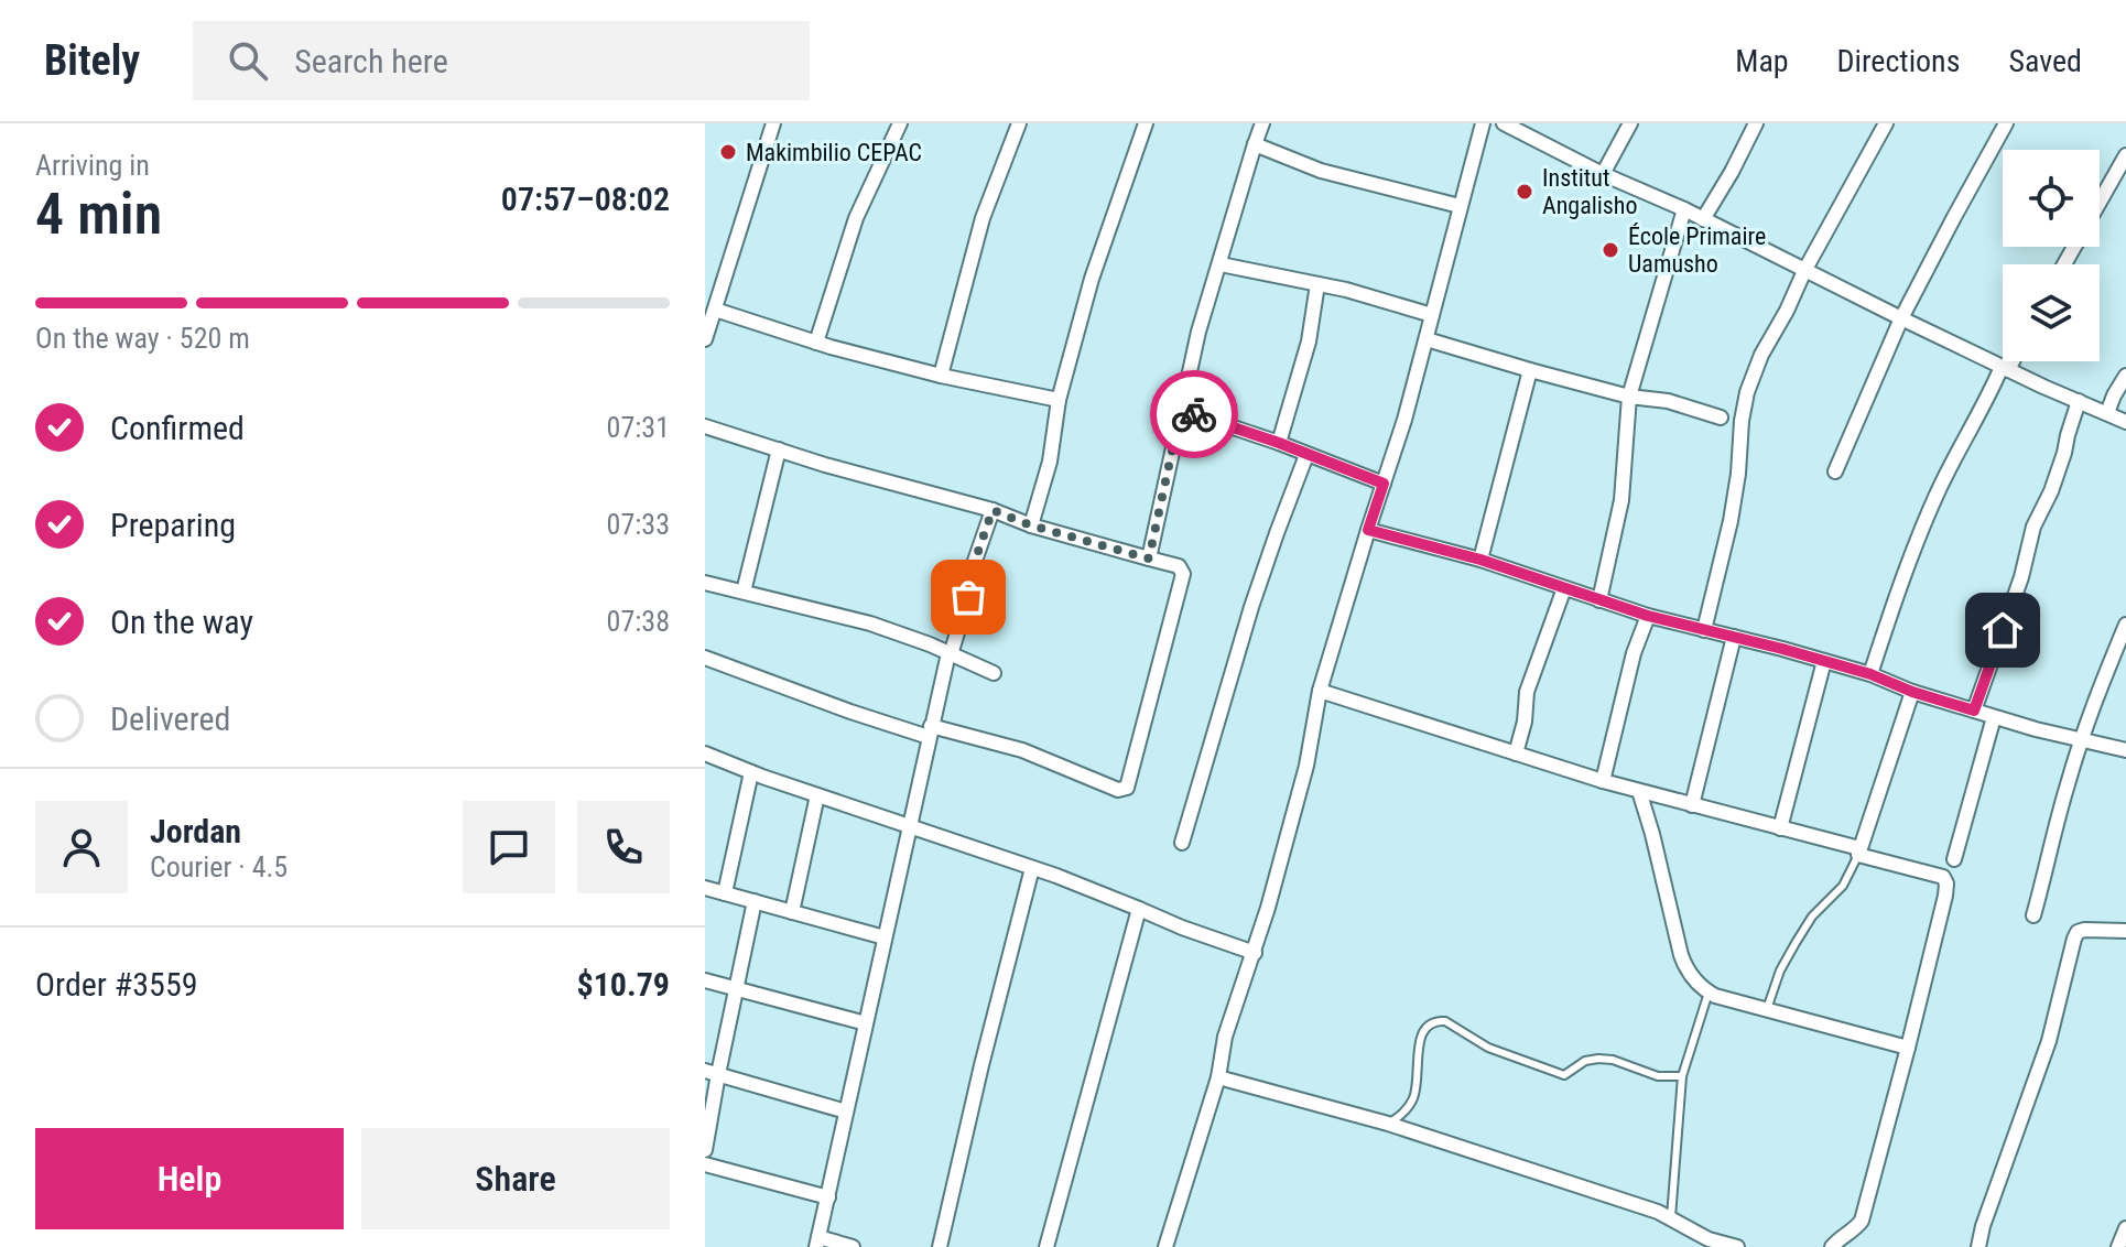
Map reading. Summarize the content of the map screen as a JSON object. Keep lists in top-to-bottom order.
{
  "places": ["Makimbilio CEPAC", "Institut Angalisho", "École Primaire Uamusho"],
  "page": {
    "header": "Bitely",
    "search": "Search here",
    "nav": ["Map", "Directions", "Saved"],
    "heading": ["4 min", "Arriving in", "07:57–08:02"],
    "panel": [
      "Jordan",
      "Courier · 4.5",
      "Order #3559",
      "$10.79"
    ],
    "bar": "On the way · 520 m",
    "list": [
      ["Confirmed", "07:31"],
      ["Preparing", "07:33"],
      ["On the way", "07:38"],
      "Delivered"
    ],
    "buttons": ["Help", "Share"]
  }
}
